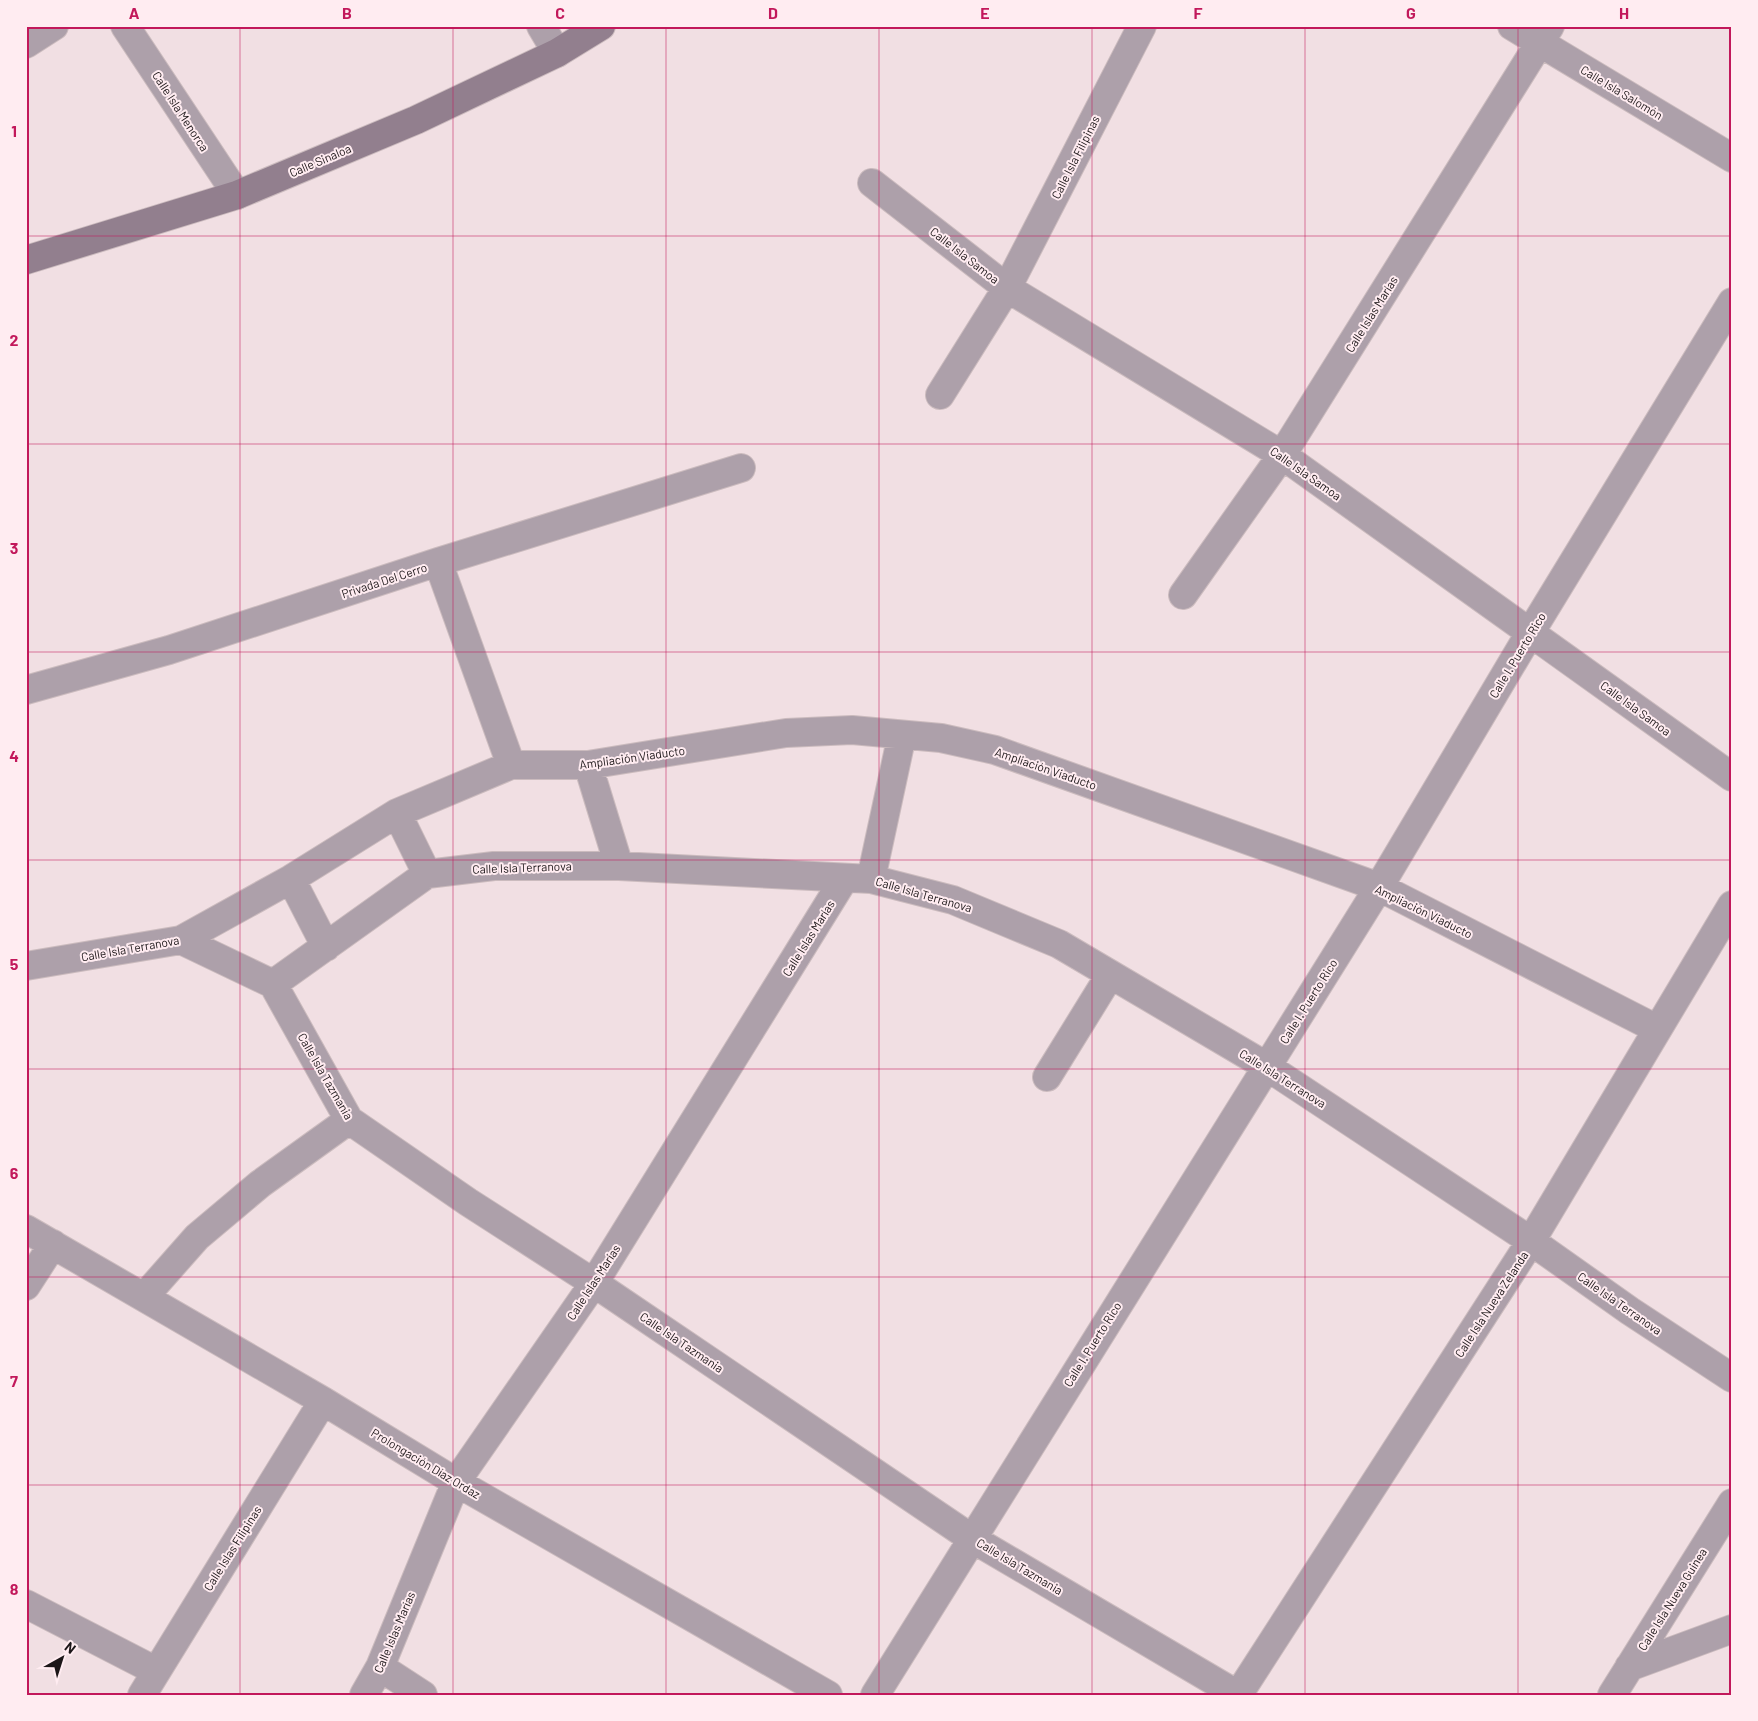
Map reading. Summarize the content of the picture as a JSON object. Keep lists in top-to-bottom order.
{
  "streets": {
    "main road": ["Calle Sinaloa"],
    "street": [
      "Calle Isla Salomón",
      "Calle Isla Menorca",
      "Calle Isla Filipinas",
      "Calle Isla Samoa",
      "Calle Islas Marías",
      "Privada Del Cerro",
      "Calle I. Puerto Rico",
      "Ampliación Viaducto",
      "Calle Isla Terranova",
      "Calle Isla Tazmania",
      "Calle Isla Nueva Zelanda",
      "Prolongación Díaz Ordaz",
      "Calle Islas Filipinas",
      "Calle Isla Nueva Guinea"
    ]
  },
  "crossings": [
    ["Calle Isla Salomón", "Calle Islas Marías"],
    ["Calle Isla Menorca", "Calle Sinaloa"],
    ["Calle Isla Filipinas", "Calle Isla Samoa"],
    ["Calle Isla Samoa", "Calle Islas Marías"],
    ["Calle Isla Samoa", "Calle I. Puerto Rico"],
    ["Calle Islas Marías", "Calle Isla Terranova"],
    ["Calle Islas Marías", "Calle Isla Tazmania"],
    ["Calle Islas Marías", "Prolongación Díaz Ordaz"],
    ["Calle I. Puerto Rico", "Ampliación Viaducto"],
    ["Calle I. Puerto Rico", "Calle Isla Terranova"],
    ["Calle I. Puerto Rico", "Calle Isla Tazmania"],
    ["Ampliación Viaducto", "Calle Isla Terranova"],
    ["Ampliación Viaducto", "Calle Isla Nueva Zelanda"],
    ["Calle Isla Terranova", "Calle Isla Nueva Zelanda"],
    ["Calle Isla Tazmania", "Calle Isla Nueva Zelanda"],
    ["Prolongación Díaz Ordaz", "Calle Islas Filipinas"]
  ],
  "north": "top right",
  "grid": {
    "columns": [
      "A",
      "B",
      "C",
      "D",
      "E",
      "F",
      "G",
      "H"
    ],
    "rows": [
      "1",
      "2",
      "3",
      "4",
      "5",
      "6",
      "7",
      "8"
    ]
  }
}
